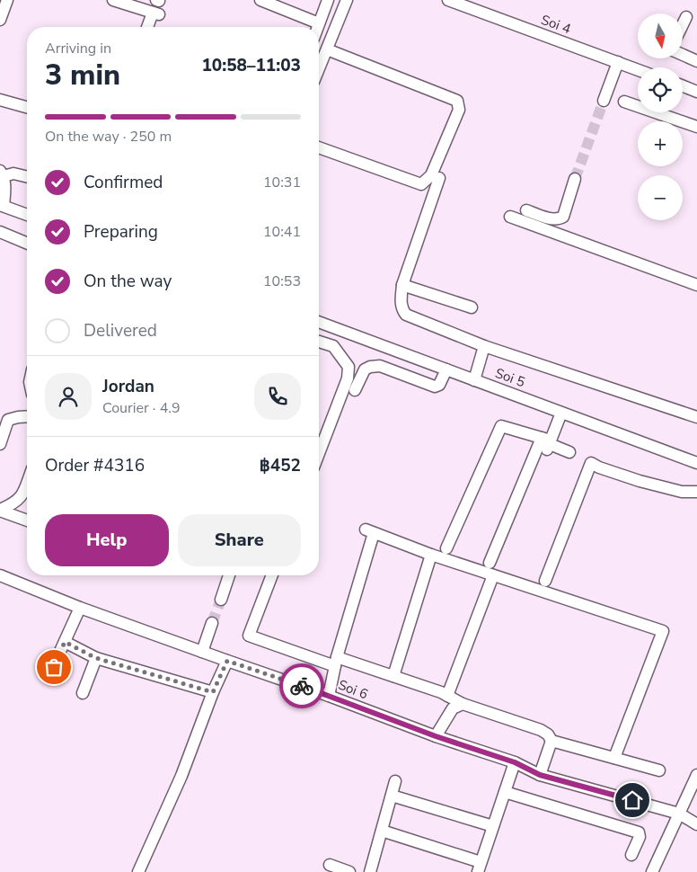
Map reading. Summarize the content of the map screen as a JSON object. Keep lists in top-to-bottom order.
{
  "streets": {
    "street": ["Soi 4", "Soi 5", "Soi 6"]
  },
  "north": "bottom",
  "page": {
    "map_buttons": ["+", "−"],
    "heading": ["3 min", "Arriving in", "10:58–11:03"],
    "panel": [
      "Jordan",
      "Courier · 4.9",
      "Order #4316",
      "฿452"
    ],
    "bar": "On the way · 250 m",
    "list": [
      ["Confirmed", "10:31"],
      ["Preparing", "10:41"],
      ["On the way", "10:53"],
      "Delivered"
    ],
    "buttons": ["Help", "Share"]
  }
}
